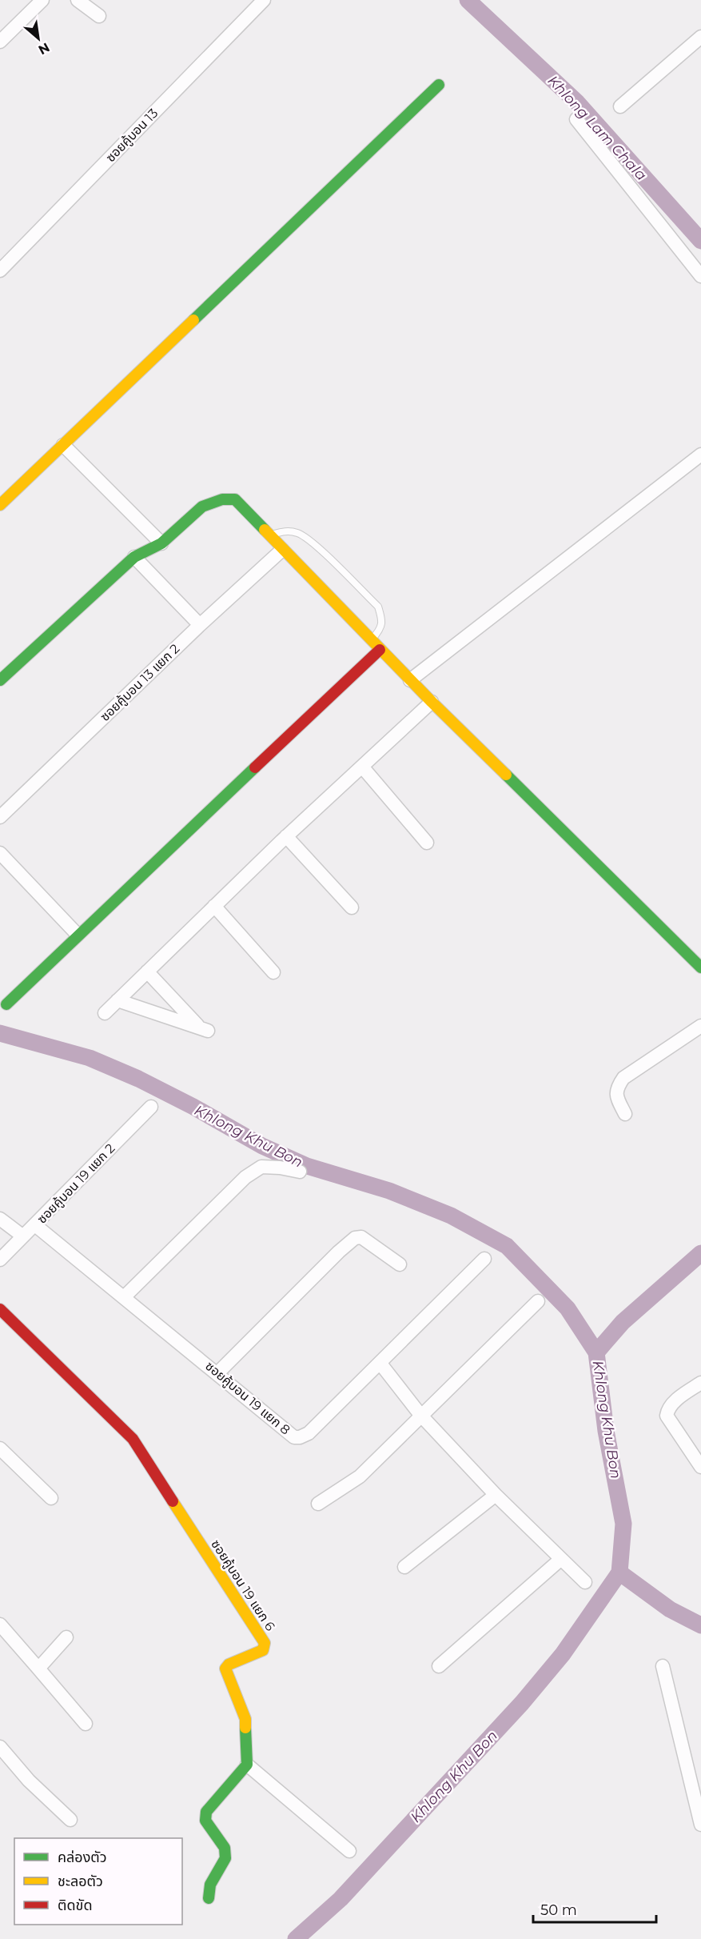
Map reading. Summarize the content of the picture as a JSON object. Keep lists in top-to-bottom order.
{
  "streets": {
    "street": [
      "ซอยคู้บอน 13",
      "ซอยคู้บอน 13 แยก 2",
      "ซอยคู้บอน 19 แยก 2",
      "ซอยคู้บอน 19 แยก 8",
      "ซอยคู้บอน 19 แยก 6"
    ]
  },
  "crossings": [
    ["ซอยคู้บอน 19 แยก 2", "ซอยคู้บอน 19 แยก 8"]
  ],
  "water": ["Khlong Lam Chala", "Khlong Khu Bon"],
  "legend": ["คล่องตัว", "ชะลอตัว", "ติดขัด"],
  "scale_bar": "50 m",
  "north": "bottom right"
}
